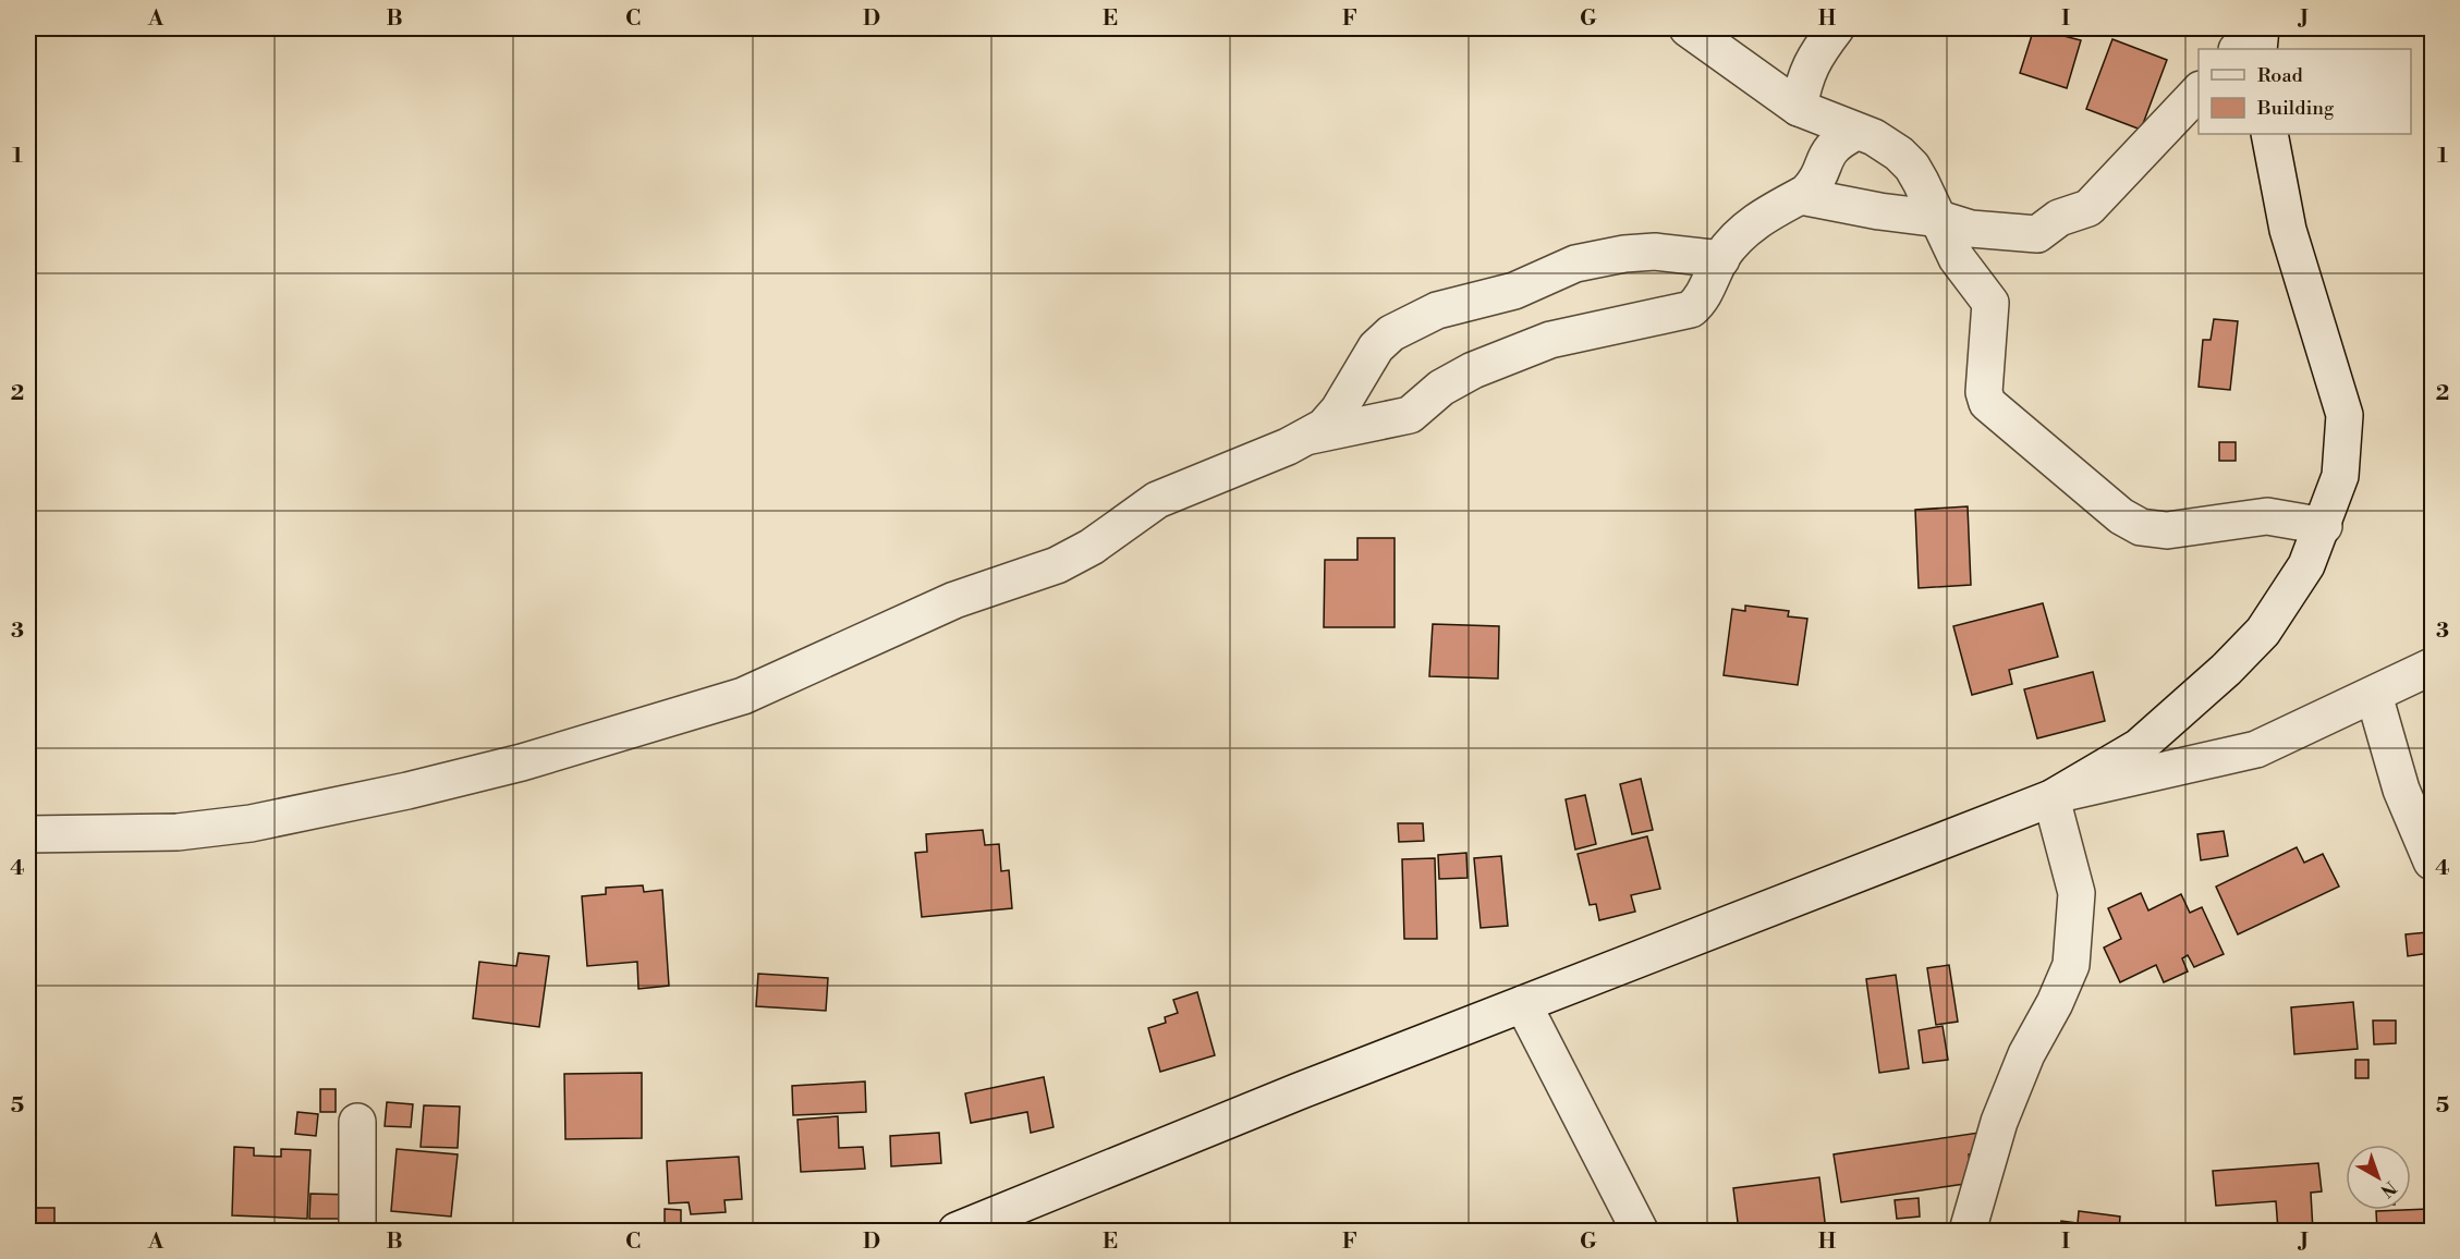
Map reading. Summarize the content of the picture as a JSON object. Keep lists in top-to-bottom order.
{
  "legend": ["Road", "Building"],
  "north": "bottom right",
  "grid": {
    "columns": [
      "A",
      "B",
      "C",
      "D",
      "E",
      "F",
      "G",
      "H",
      "I",
      "J"
    ],
    "rows": [
      "1",
      "2",
      "3",
      "4",
      "5"
    ]
  }
}
